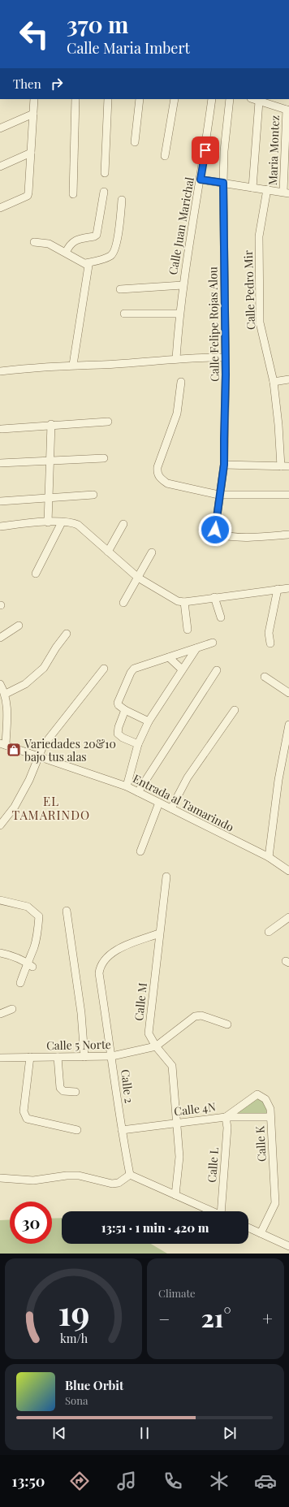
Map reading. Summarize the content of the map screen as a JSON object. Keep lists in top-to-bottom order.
{
  "streets": {
    "street": [
      "Maria Montez",
      "Calle Juan Marichal",
      "Calle Pedro Mir",
      "Calle Felipe Rojas Alou",
      "Entrada al Tamarindo",
      "Calle M",
      "Calle 5 Norte",
      "Calle 2",
      "Calle 4N",
      "Calle K",
      "Calle L"
    ]
  },
  "crossings": [
    ["Calle M", "Calle 5 Norte"],
    ["Calle M", "Calle 2"],
    ["Calle M", "Calle 4N"],
    ["Calle 5 Norte", "Calle 2"],
    ["Calle 2", "Calle 4N"],
    ["Calle 4N", "Calle K"],
    ["Calle 4N", "Calle L"],
    ["Calle K", "Calle L"]
  ],
  "districts": ["EL TAMARINDO"],
  "places": {
    "shop": ["Variedades 20&10 bajo tus alas"]
  },
  "page": {
    "turn": ["370 m", "Calle Maria Imbert"],
    "then": "Then",
    "limit": "30",
    "trip": "13:51 · 1 min · 420 m",
    "tile": "Climate",
    "heat": ["−", "21°", "+"],
    "song": ["Blue Orbit", "Sona"],
    "tabs": "13:50",
    "gauge": ["19", "km/h"]
  }
}
